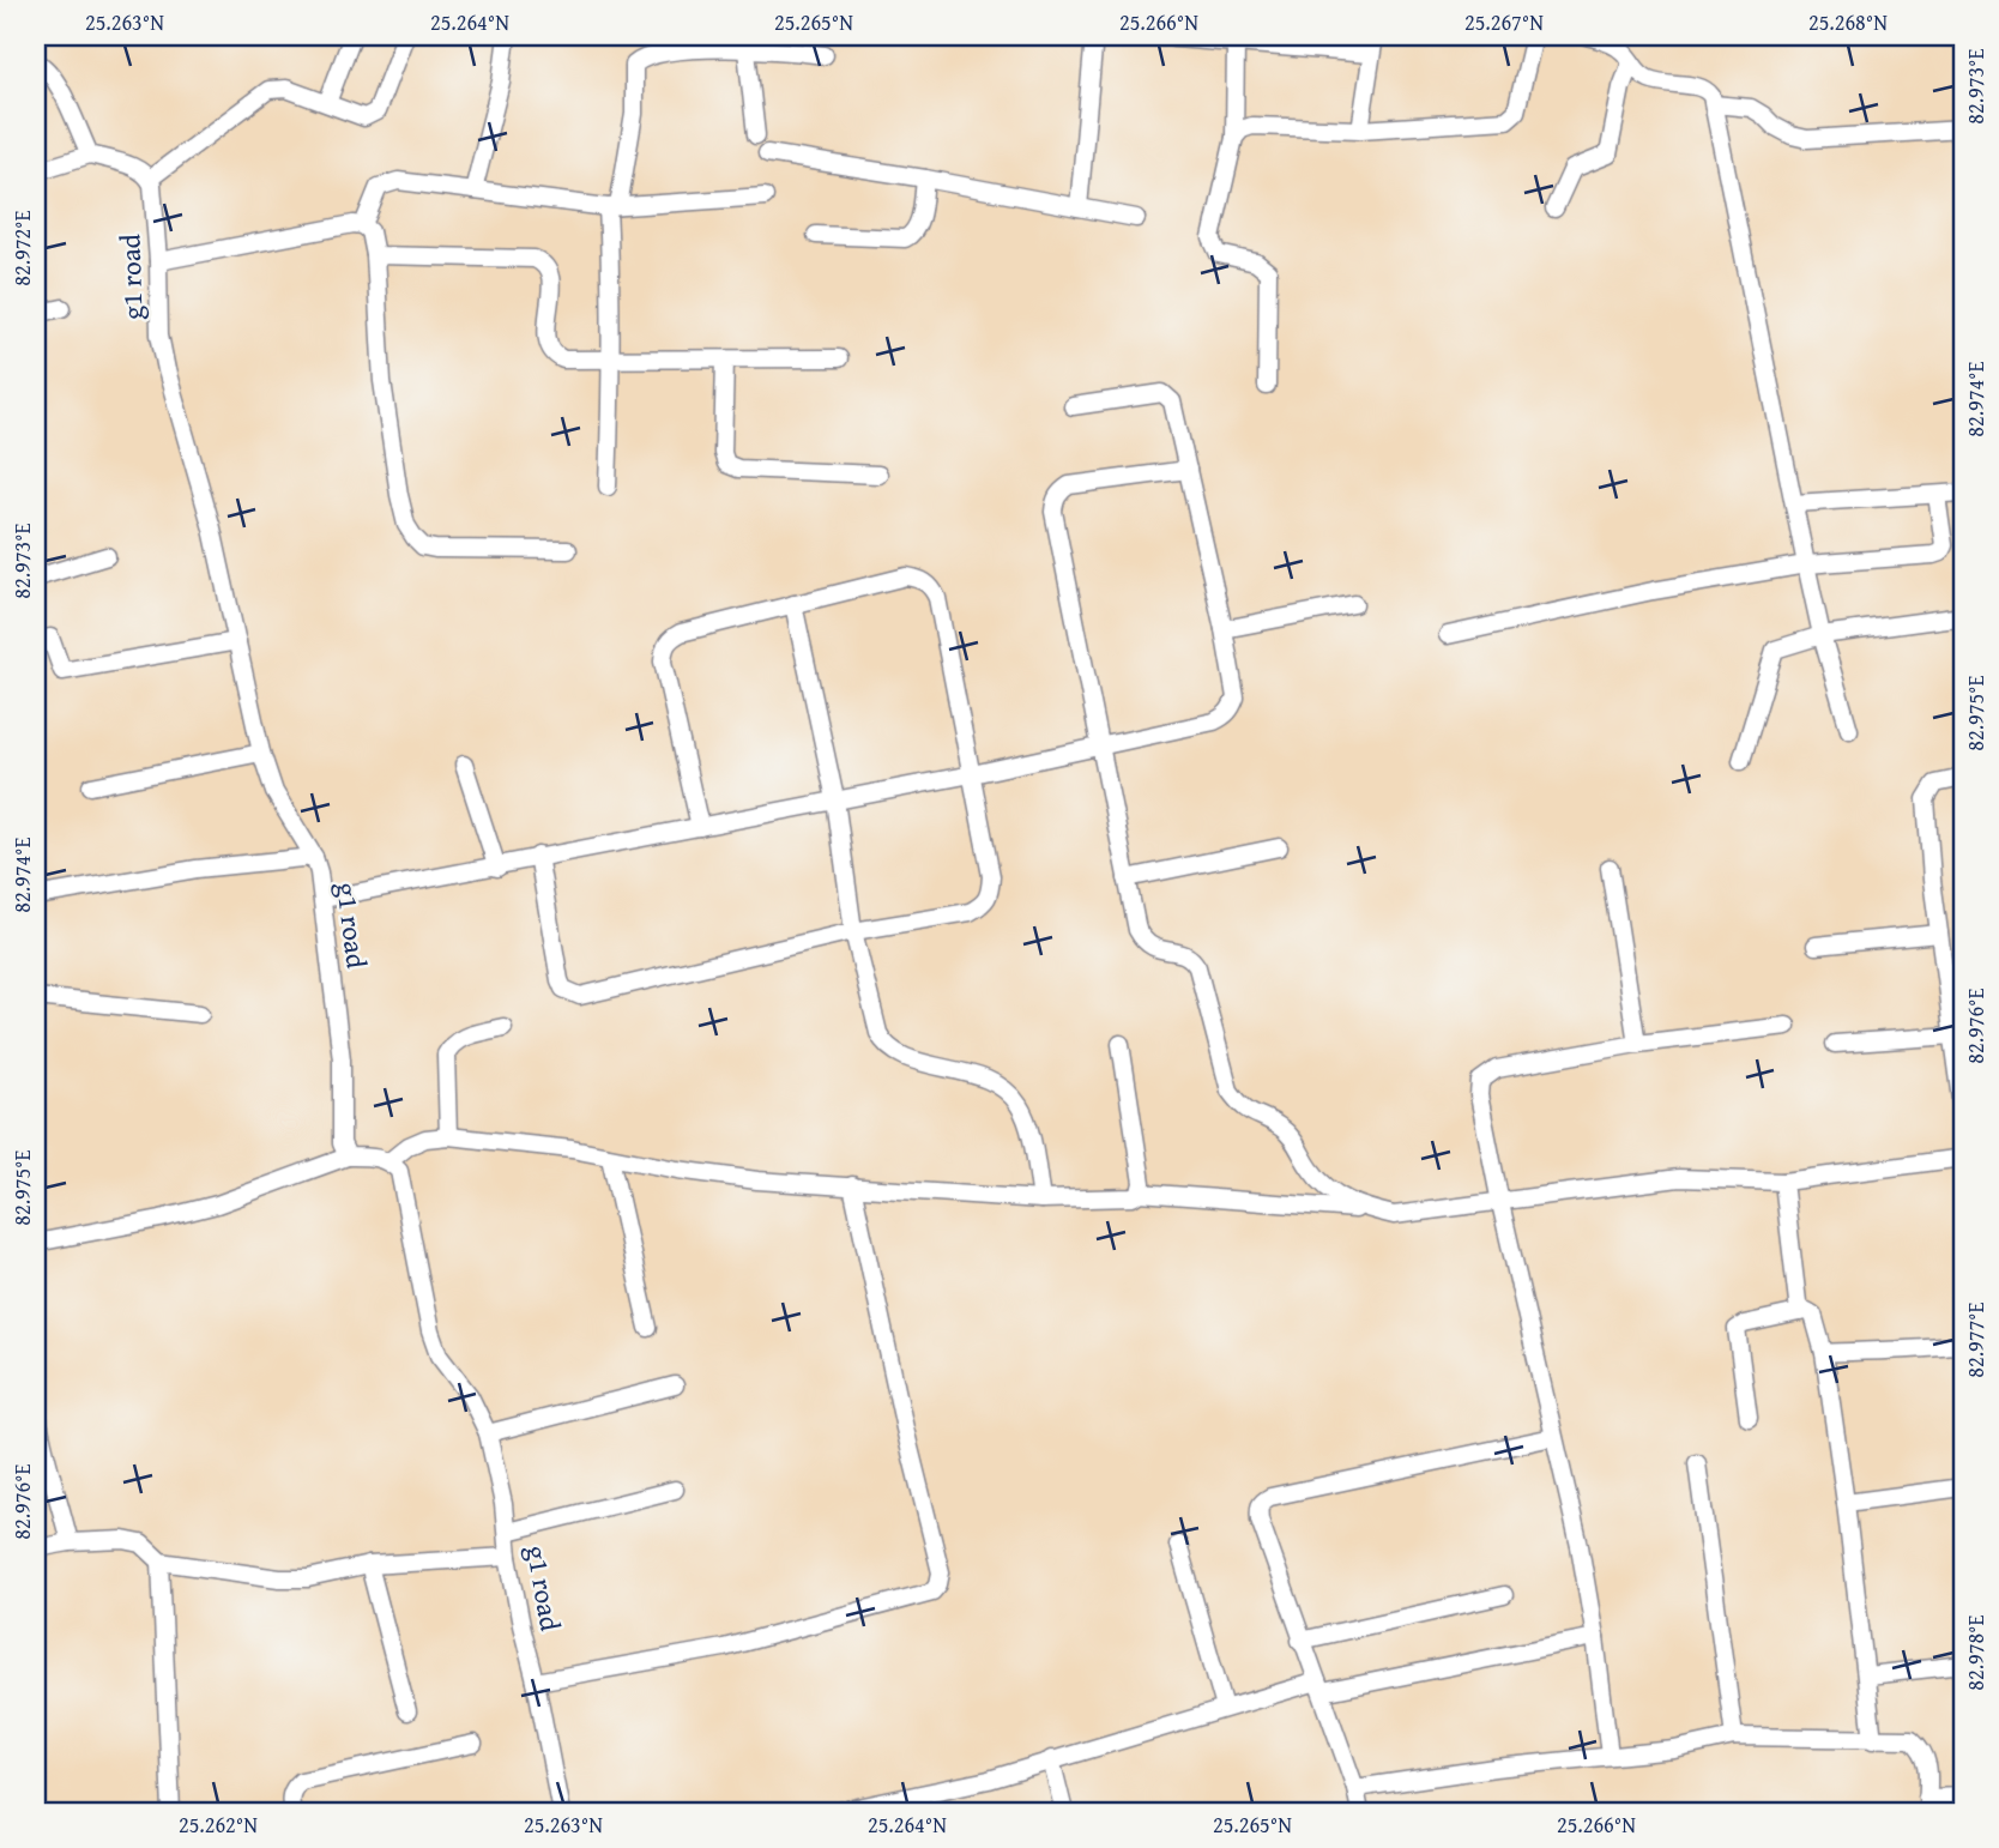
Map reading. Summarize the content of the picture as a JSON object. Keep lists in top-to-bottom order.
{
  "streets": {
    "street": ["g1 road"]
  },
  "coordinates": [
    "25.263°N",
    "25.264°N",
    "25.265°N",
    "25.266°N",
    "25.267°N",
    "25.268°N",
    "82.973°E",
    "82.972°E",
    "82.974°E",
    "82.975°E",
    "82.976°E",
    "82.977°E",
    "82.978°E",
    "25.262°N"
  ]
}
